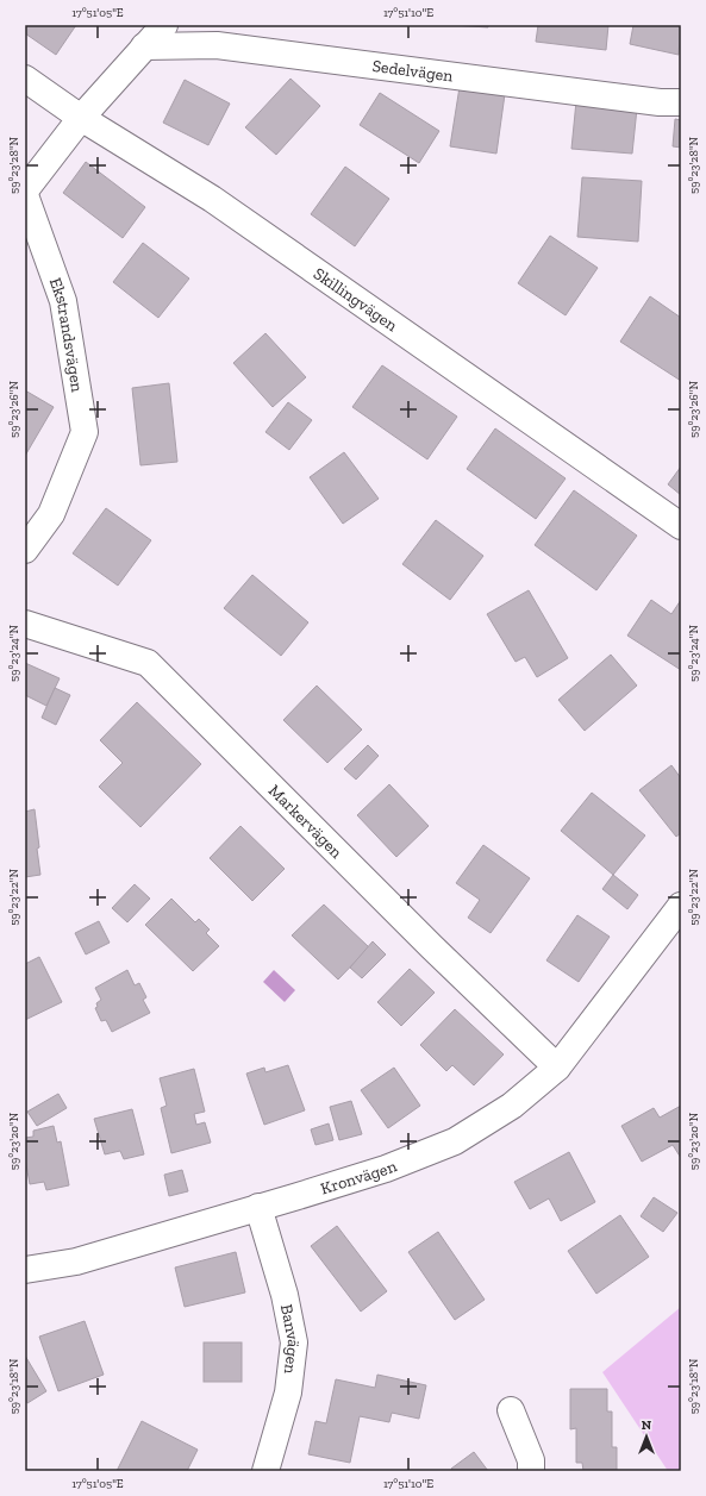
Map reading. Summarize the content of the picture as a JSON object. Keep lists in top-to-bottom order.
{
  "streets": {
    "street": [
      "Sedelvägen",
      "Skillingvägen",
      "Ekstrandsvägen",
      "Markervägen",
      "Kronvägen",
      "Banvägen"
    ]
  },
  "crossings": [
    ["Markervägen", "Kronvägen"],
    ["Kronvägen", "Banvägen"]
  ],
  "north": "top",
  "coordinates": [
    "17°51'05\"E",
    "17°51'10\"E",
    "59°23'28\"N",
    "59°23'26\"N",
    "59°23'24\"N",
    "59°23'22\"N",
    "59°23'20\"N",
    "59°23'18\"N"
  ]
}
